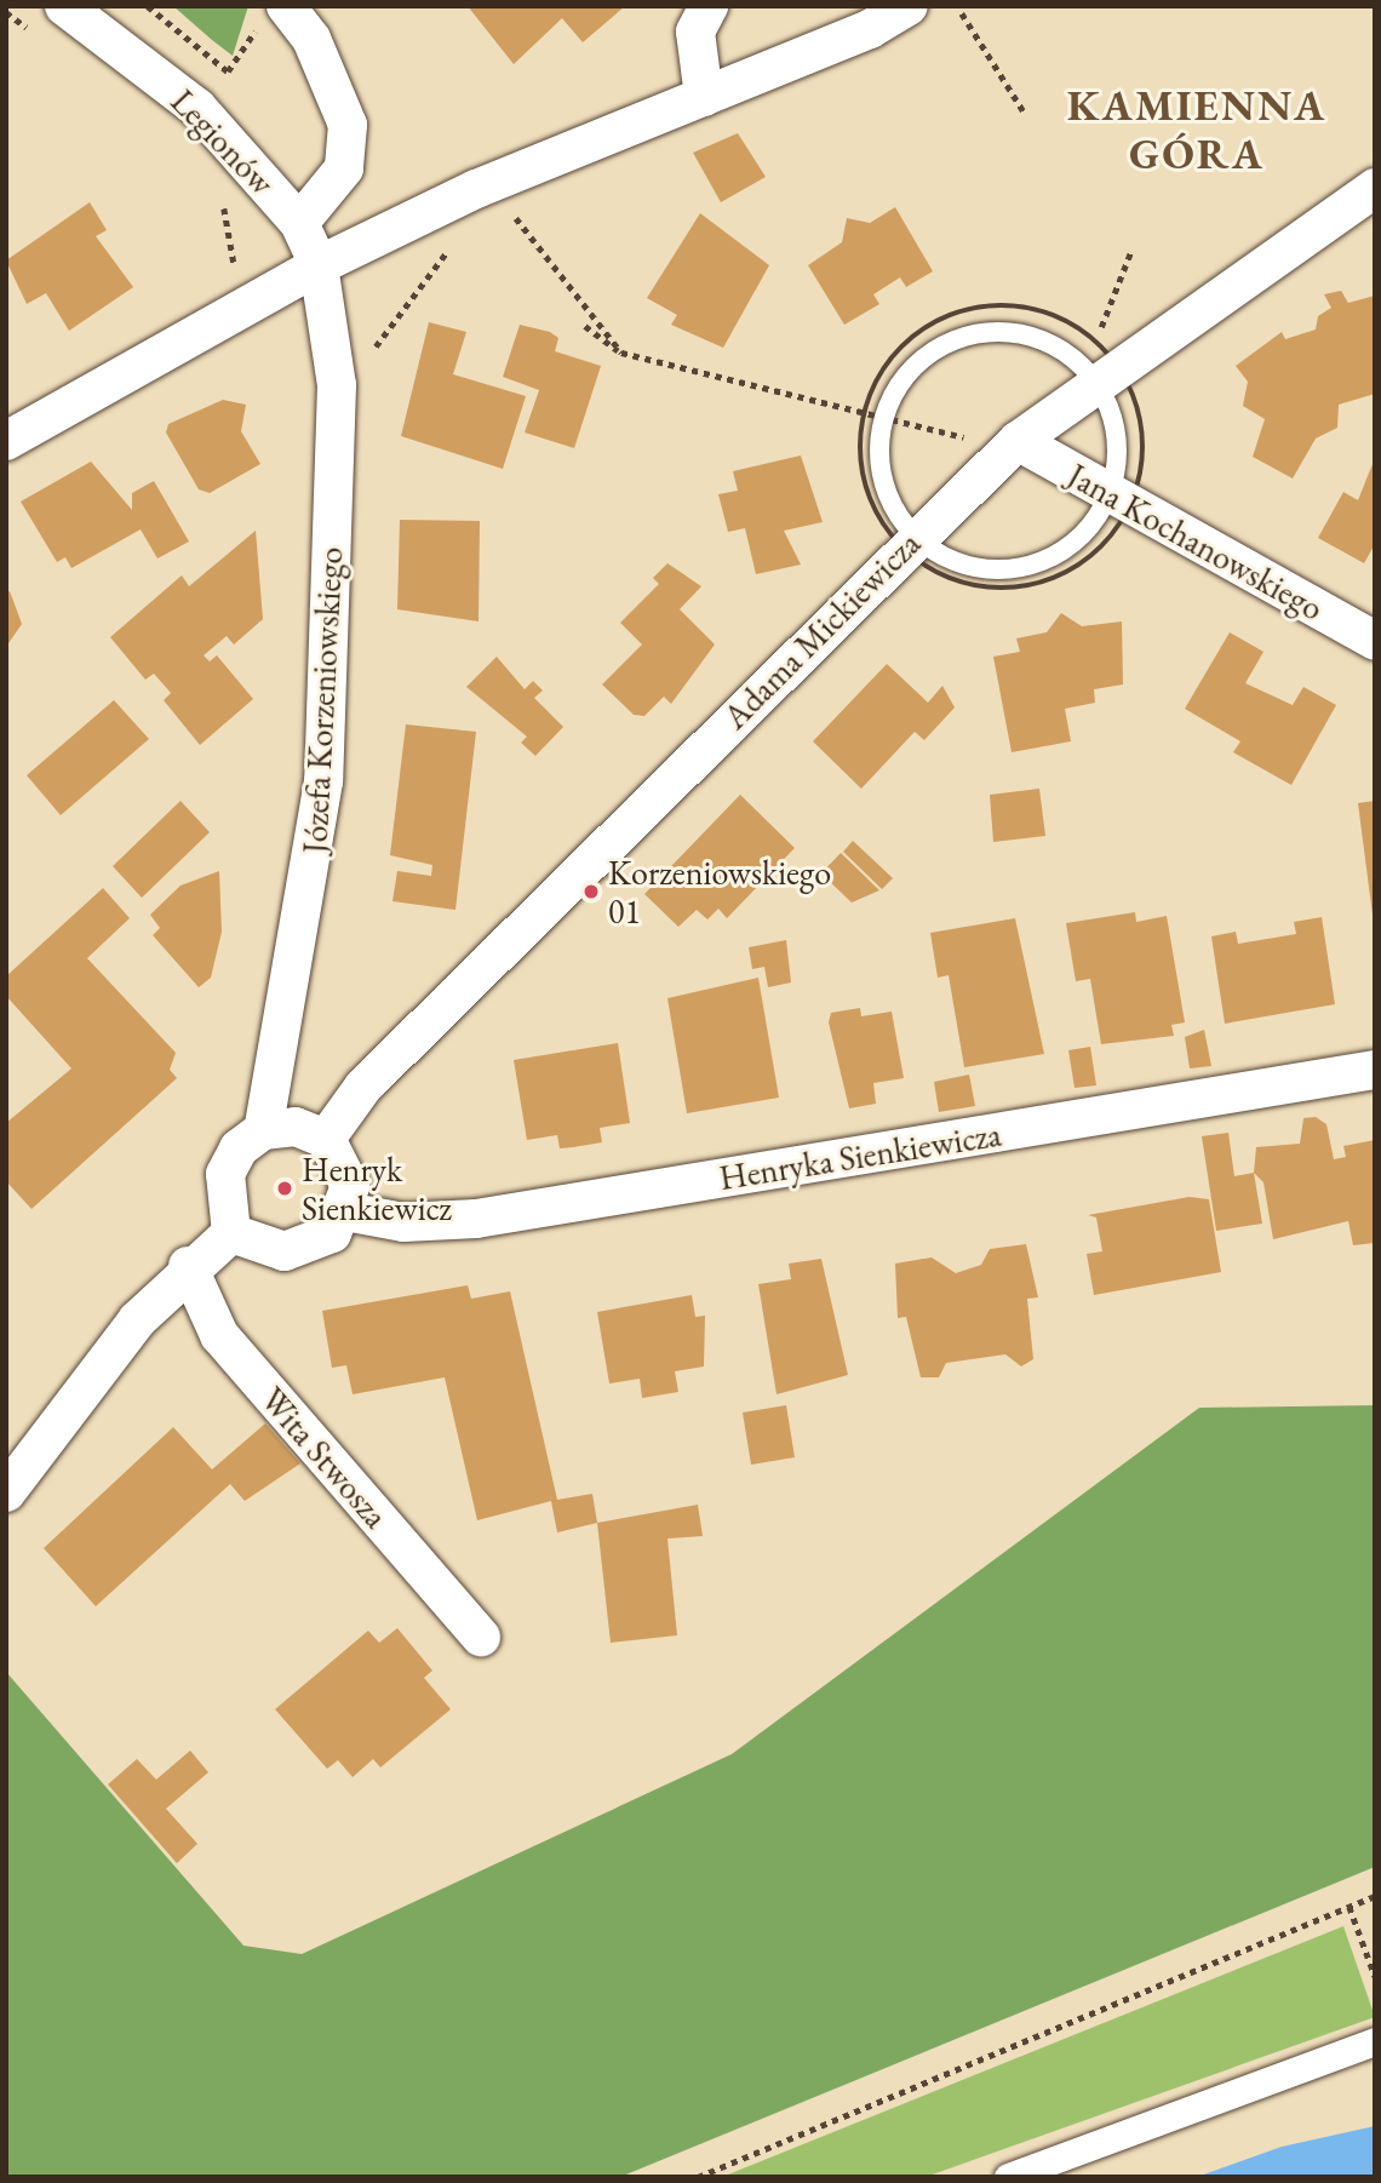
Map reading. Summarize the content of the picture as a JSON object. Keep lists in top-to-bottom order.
{
  "streets": {
    "street": [
      "Legionów",
      "Jana Kochanowskiego",
      "Adama Mickiewicza",
      "Józefa Korzeniowskiego",
      "Henryka Sienkiewicza",
      "Wita Stwosza"
    ]
  },
  "crossings": [
    ["Legionów", "Józefa Korzeniowskiego"],
    ["Jana Kochanowskiego", "Adama Mickiewicza"],
    ["Adama Mickiewicza", "Józefa Korzeniowskiego"],
    ["Adama Mickiewicza", "Henryka Sienkiewicza"],
    ["Józefa Korzeniowskiego", "Henryka Sienkiewicza"]
  ],
  "districts": ["KAMIENNA GÓRA"],
  "places": ["Korzeniowskiego 01", "Henryk Sienkiewicz"]
}
